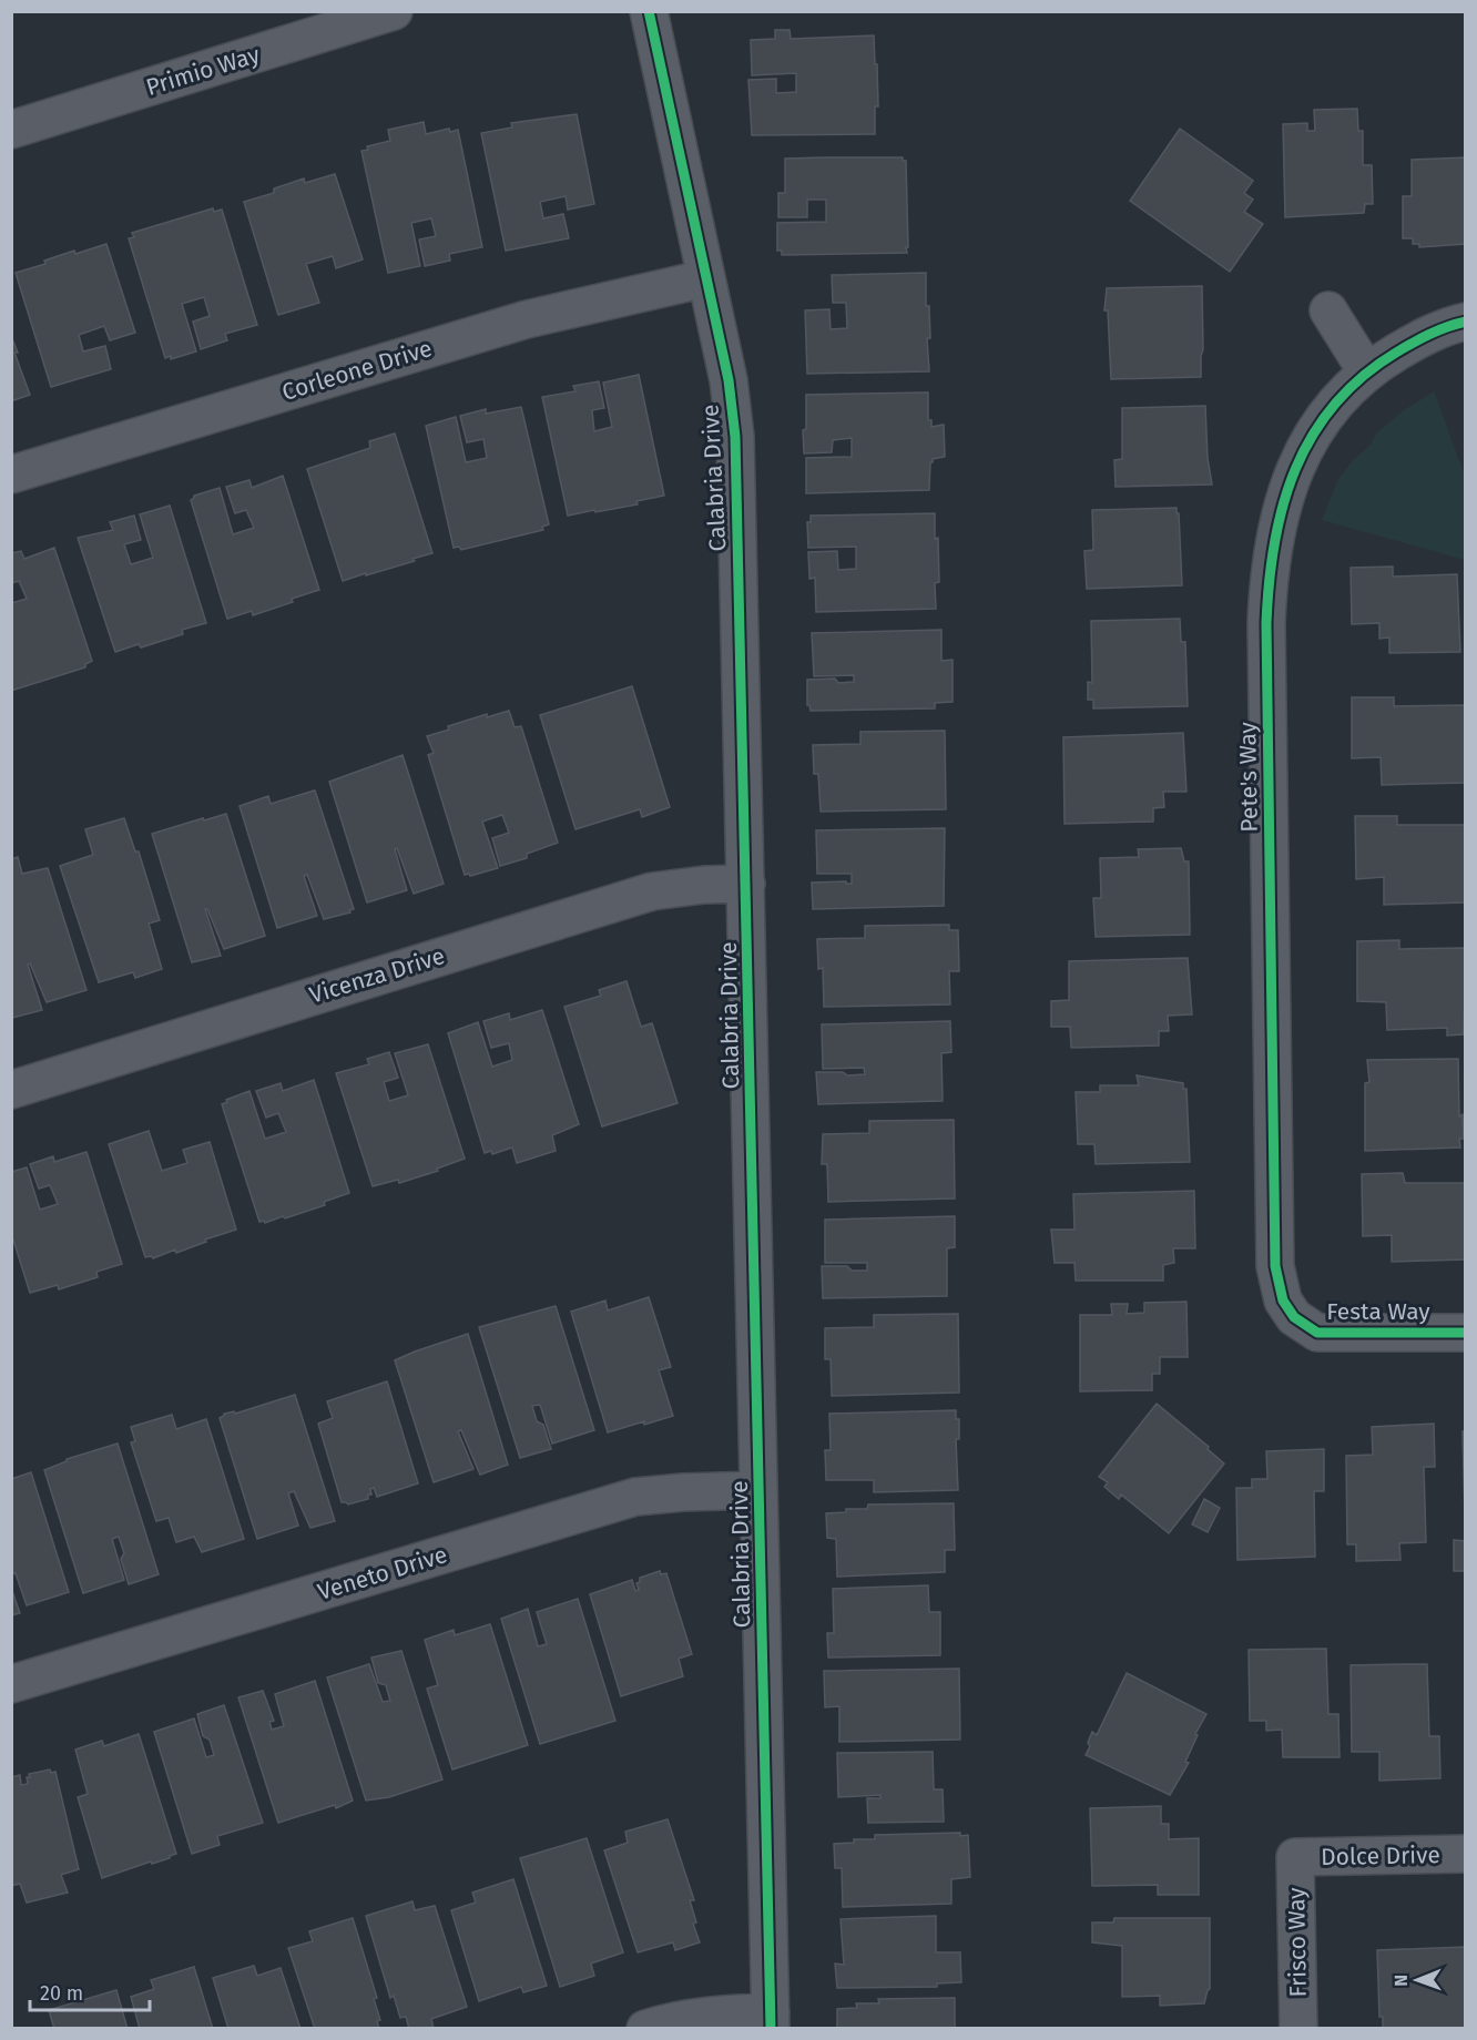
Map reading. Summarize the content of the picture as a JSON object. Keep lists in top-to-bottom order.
{
  "streets": {
    "street": [
      "Primio Way",
      "Corleone Drive",
      "Calabria Drive",
      "Pete's Way",
      "Vicenza Drive",
      "Festa Way",
      "Veneto Drive",
      "Dolce Drive",
      "Frisco Way"
    ]
  },
  "crossings": [
    ["Corleone Drive", "Calabria Drive"],
    ["Calabria Drive", "Vicenza Drive"],
    ["Calabria Drive", "Veneto Drive"],
    ["Pete's Way", "Festa Way"],
    ["Dolce Drive", "Frisco Way"]
  ],
  "scale_bar": "20 m",
  "north": "left"
}
